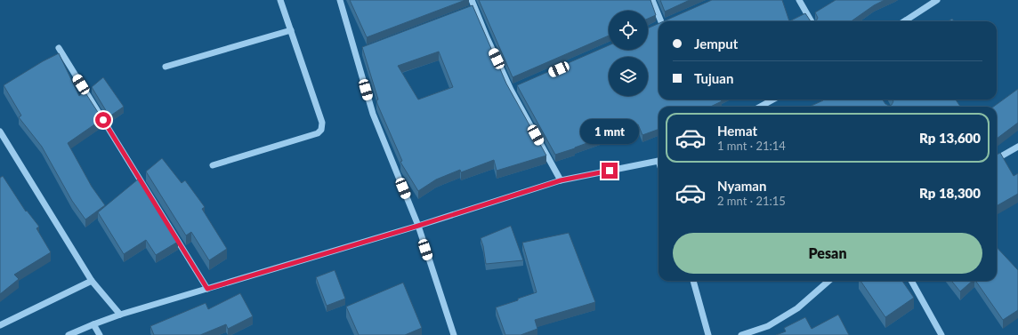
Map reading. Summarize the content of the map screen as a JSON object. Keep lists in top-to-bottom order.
{
  "page": {
    "banner": ["Jemput", "Tujuan"],
    "list": [
      {
        "name": "Hemat",
        "note": "1 mnt · 21:14",
        "value": "Rp 13,600"
      },
      {
        "name": "Nyaman",
        "note": "2 mnt · 21:15",
        "value": "Rp 18,300"
      }
    ],
    "bubble": "1 mnt",
    "buttons": "Pesan"
  }
}
